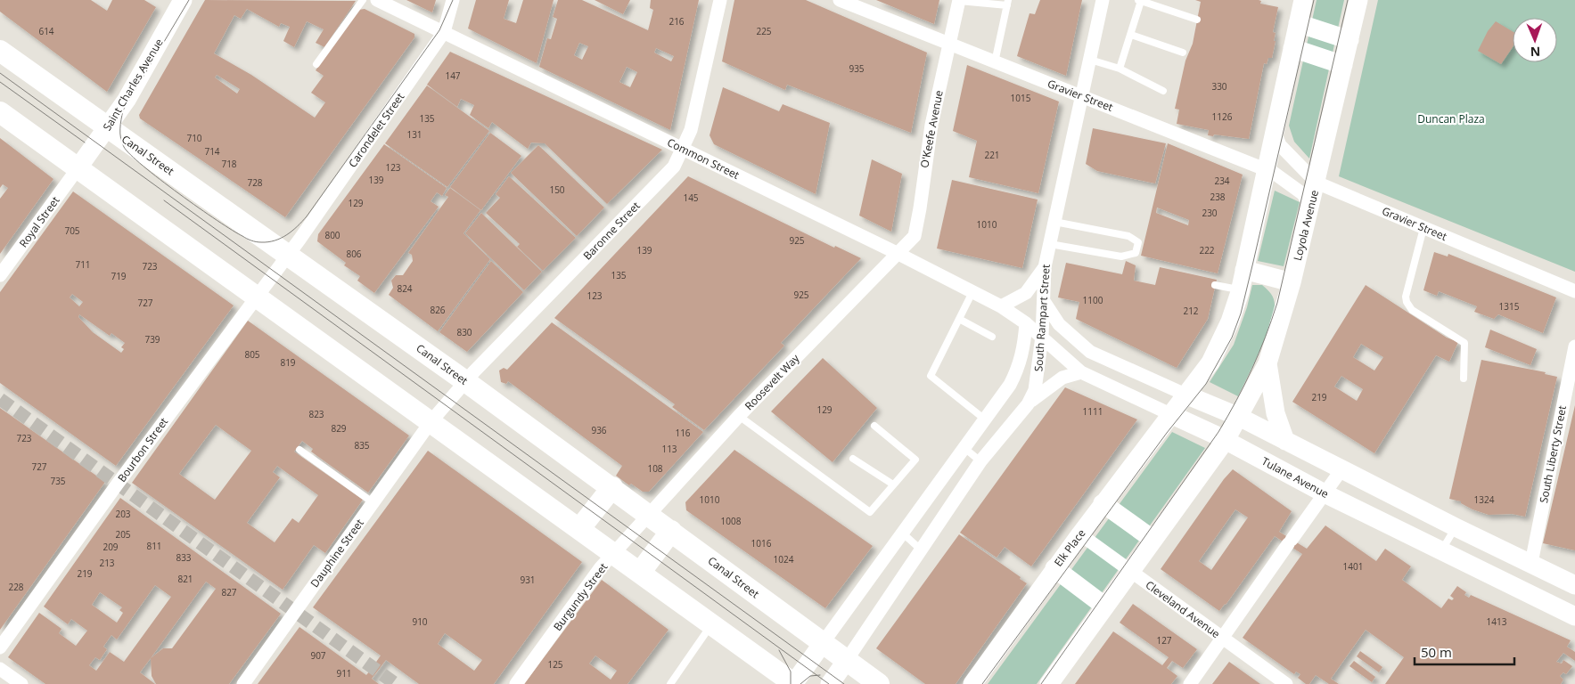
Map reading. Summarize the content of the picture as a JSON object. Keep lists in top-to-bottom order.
{
  "streets": {
    "main road": [
      "Saint Charles Avenue",
      "Canal Street",
      "Loyola Avenue",
      "South Rampart Street",
      "Tulane Avenue",
      "Elk Place"
    ],
    "street": [
      "Gravier Street",
      "O'Keefe Avenue",
      "Carondelet Street",
      "Common Street",
      "Royal Street",
      "Baronne Street",
      "Roosevelt Way",
      "Bourbon Street",
      "South Liberty Street",
      "Dauphine Street",
      "Burgundy Street",
      "Cleveland Avenue"
    ]
  },
  "crossings": [
    ["Saint Charles Avenue", "Canal Street"],
    ["Saint Charles Avenue", "Royal Street"],
    ["Gravier Street", "O'Keefe Avenue"],
    ["Gravier Street", "Loyola Avenue"],
    ["Gravier Street", "South Rampart Street"],
    ["O'Keefe Avenue", "Common Street"],
    ["O'Keefe Avenue", "Roosevelt Way"],
    ["Carondelet Street", "Canal Street"],
    ["Carondelet Street", "Common Street"],
    ["Carondelet Street", "Bourbon Street"],
    ["Canal Street", "Baronne Street"],
    ["Canal Street", "South Rampart Street"],
    ["Canal Street", "Roosevelt Way"],
    ["Canal Street", "Bourbon Street"],
    ["Canal Street", "Burgundy Street"],
    ["Common Street", "Baronne Street"],
    ["Common Street", "South Rampart Street"],
    ["Common Street", "Roosevelt Way"],
    ["Common Street", "Tulane Avenue"],
    ["Loyola Avenue", "Tulane Avenue"],
    ["Baronne Street", "Dauphine Street"],
    ["South Rampart Street", "Tulane Avenue"],
    ["Roosevelt Way", "Burgundy Street"],
    ["Tulane Avenue", "Elk Place"],
    ["Elk Place", "Cleveland Avenue"]
  ],
  "parks": ["Duncan Plaza"],
  "house_numbers": [
    "216",
    "614",
    "225",
    "935",
    "147",
    "330",
    "1015",
    "1126",
    "135",
    "131",
    "710",
    "714",
    "221",
    "718",
    "123",
    "139",
    "234",
    "728",
    "150",
    "238",
    "145",
    "129",
    "230",
    "1010",
    "705",
    "800",
    "925",
    "139",
    "222",
    "806",
    "711",
    "723",
    "135",
    "719",
    "824",
    "925",
    "123",
    "1100",
    "727",
    "1315",
    "826",
    "212",
    "830",
    "739",
    "805",
    "819",
    "219",
    "129",
    "1111",
    "823",
    "829",
    "936",
    "116",
    "723",
    "835",
    "113",
    "727",
    "108",
    "735",
    "1010",
    "1324",
    "203",
    "1008",
    "205",
    "1016",
    "811",
    "209",
    "833",
    "1024",
    "213",
    "1401",
    "219",
    "821",
    "931",
    "228",
    "827",
    "910",
    "1413",
    "127",
    "907",
    "125",
    "911"
  ],
  "scale_bar": "50 m",
  "north": "bottom"
}
